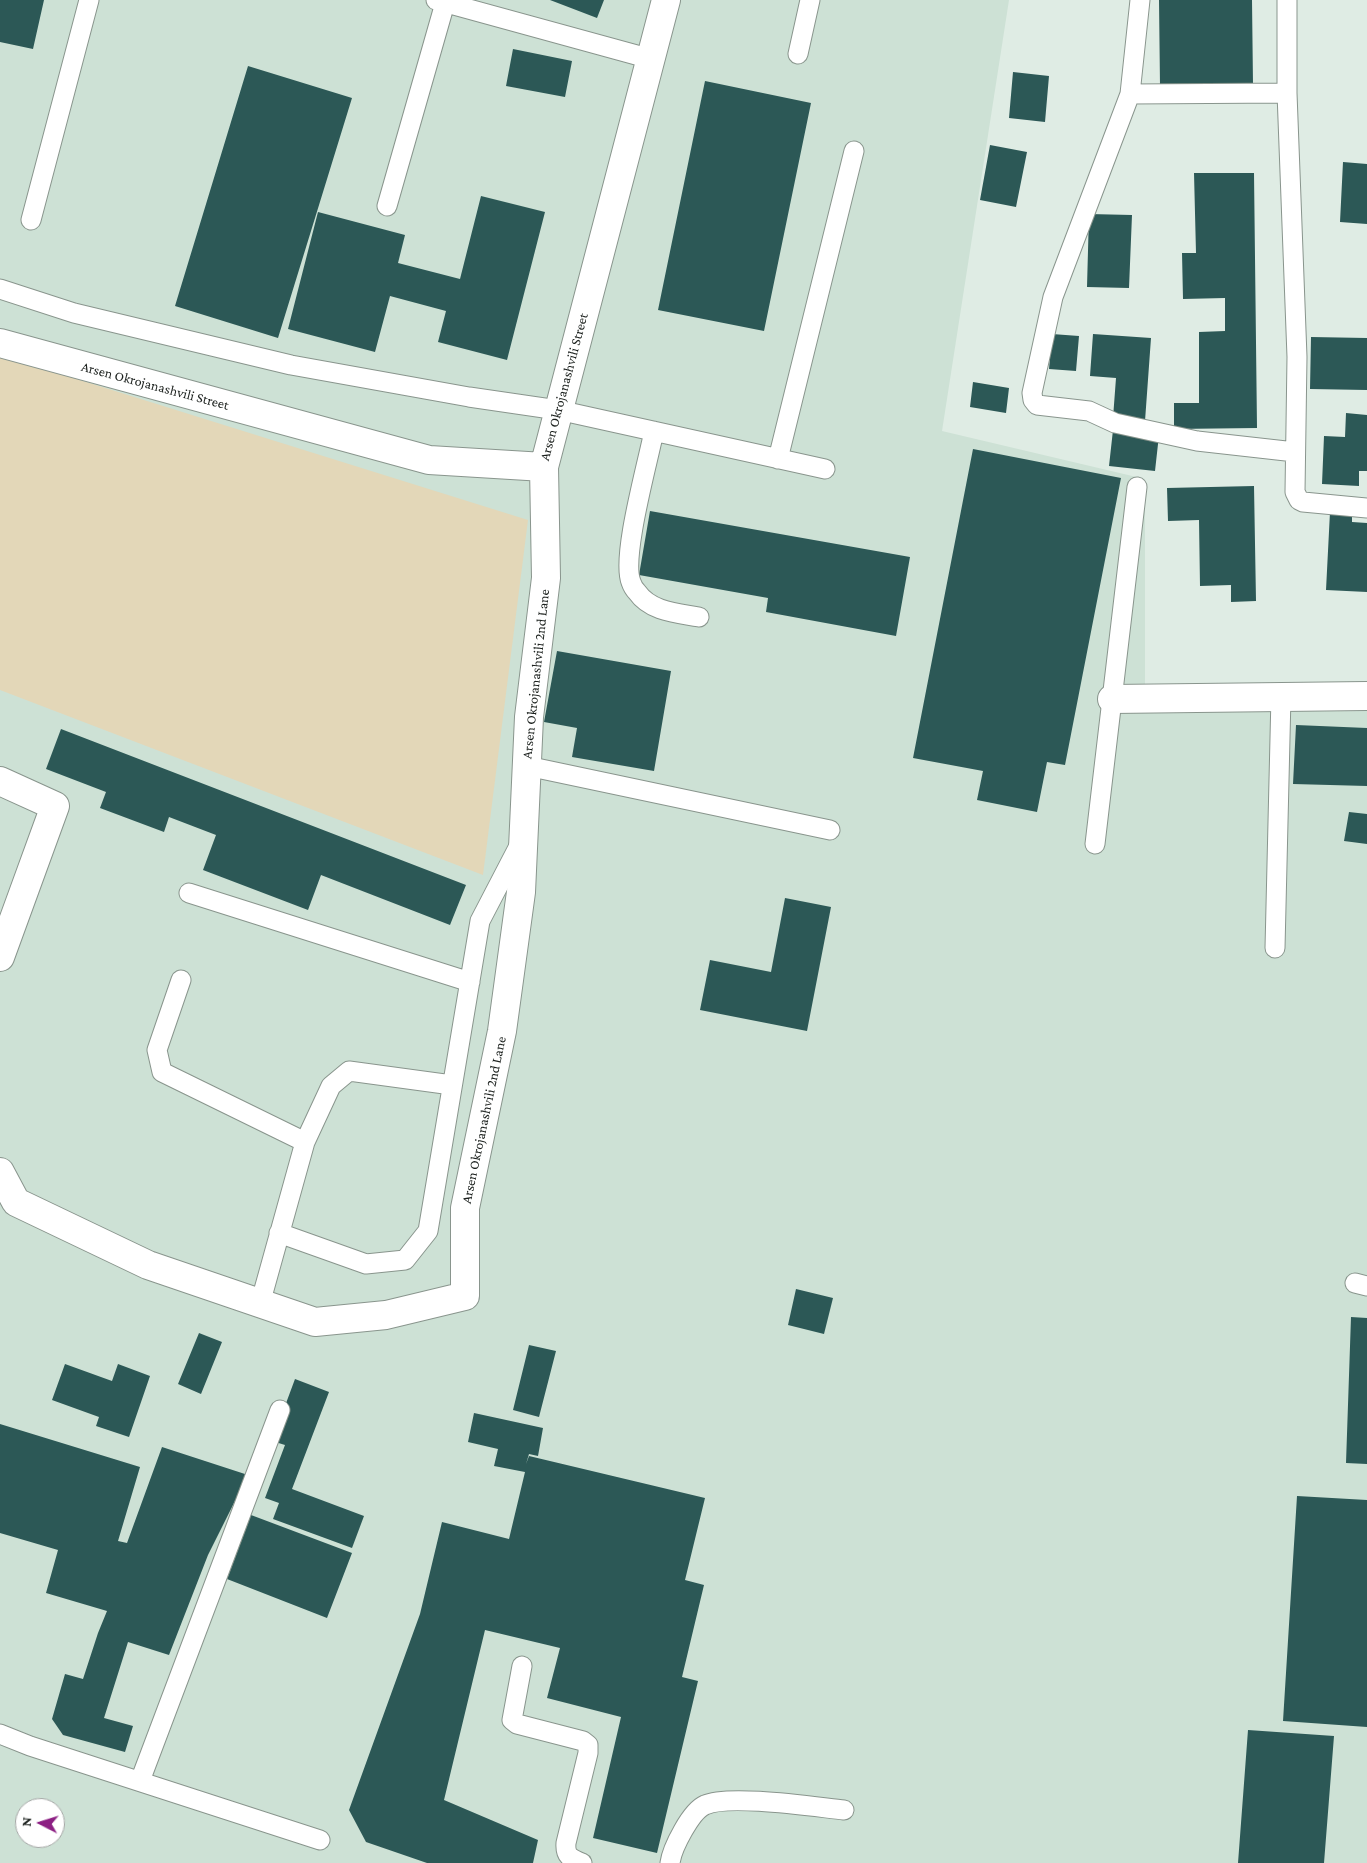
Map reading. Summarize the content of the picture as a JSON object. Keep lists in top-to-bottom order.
{
  "streets": {
    "street": ["Arsen Okrojanashvili Street", "Arsen Okrojanashvili 2nd Lane"]
  },
  "crossings": [
    ["Arsen Okrojanashvili Street", "Arsen Okrojanashvili 2nd Lane"]
  ],
  "north": "left"
}
